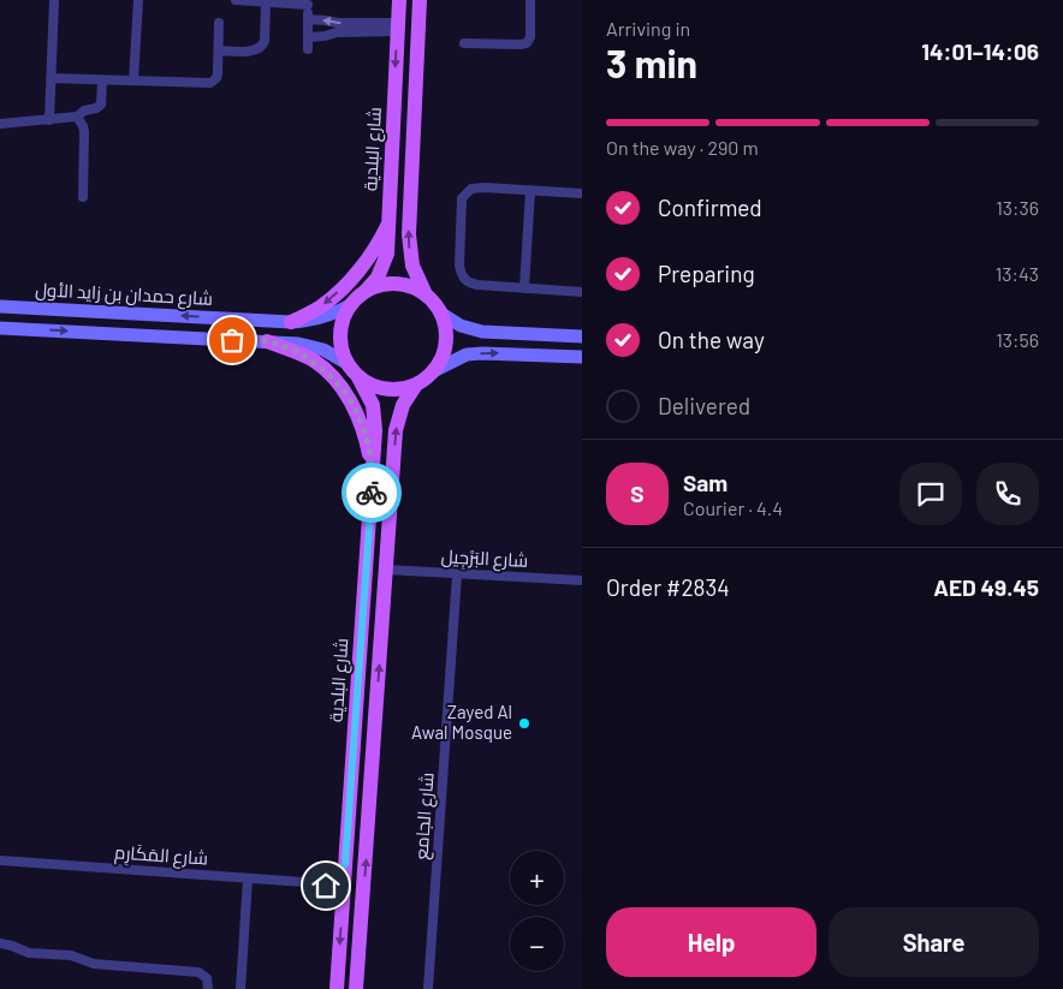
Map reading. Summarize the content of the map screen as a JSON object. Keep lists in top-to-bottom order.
{
  "streets": {
    "main road": ["شارع البلدية", "شارع حمدان بن زايد الأول"],
    "street": ["شارع البَرْجِيل", "شارع الجامع", "شارع المَكَارِم"]
  },
  "crossings": [
    ["شارع البلدية", "شارع حمدان بن زايد الأول"],
    ["شارع البَرْجِيل", "شارع الجامع"]
  ],
  "places": ["Zayed Al Awal Mosque"],
  "page": {
    "heading": ["3 min", "Arriving in", "14:01–14:06"],
    "panel": [
      "Sam",
      "Courier · 4.4",
      "Order #2834",
      "AED 49.45"
    ],
    "bar": "On the way · 290 m",
    "list": [
      ["Confirmed", "13:36"],
      ["Preparing", "13:43"],
      ["On the way", "13:56"],
      "Delivered"
    ],
    "round": "S",
    "map_buttons": ["+", "−"],
    "buttons": ["Help", "Share"]
  }
}
